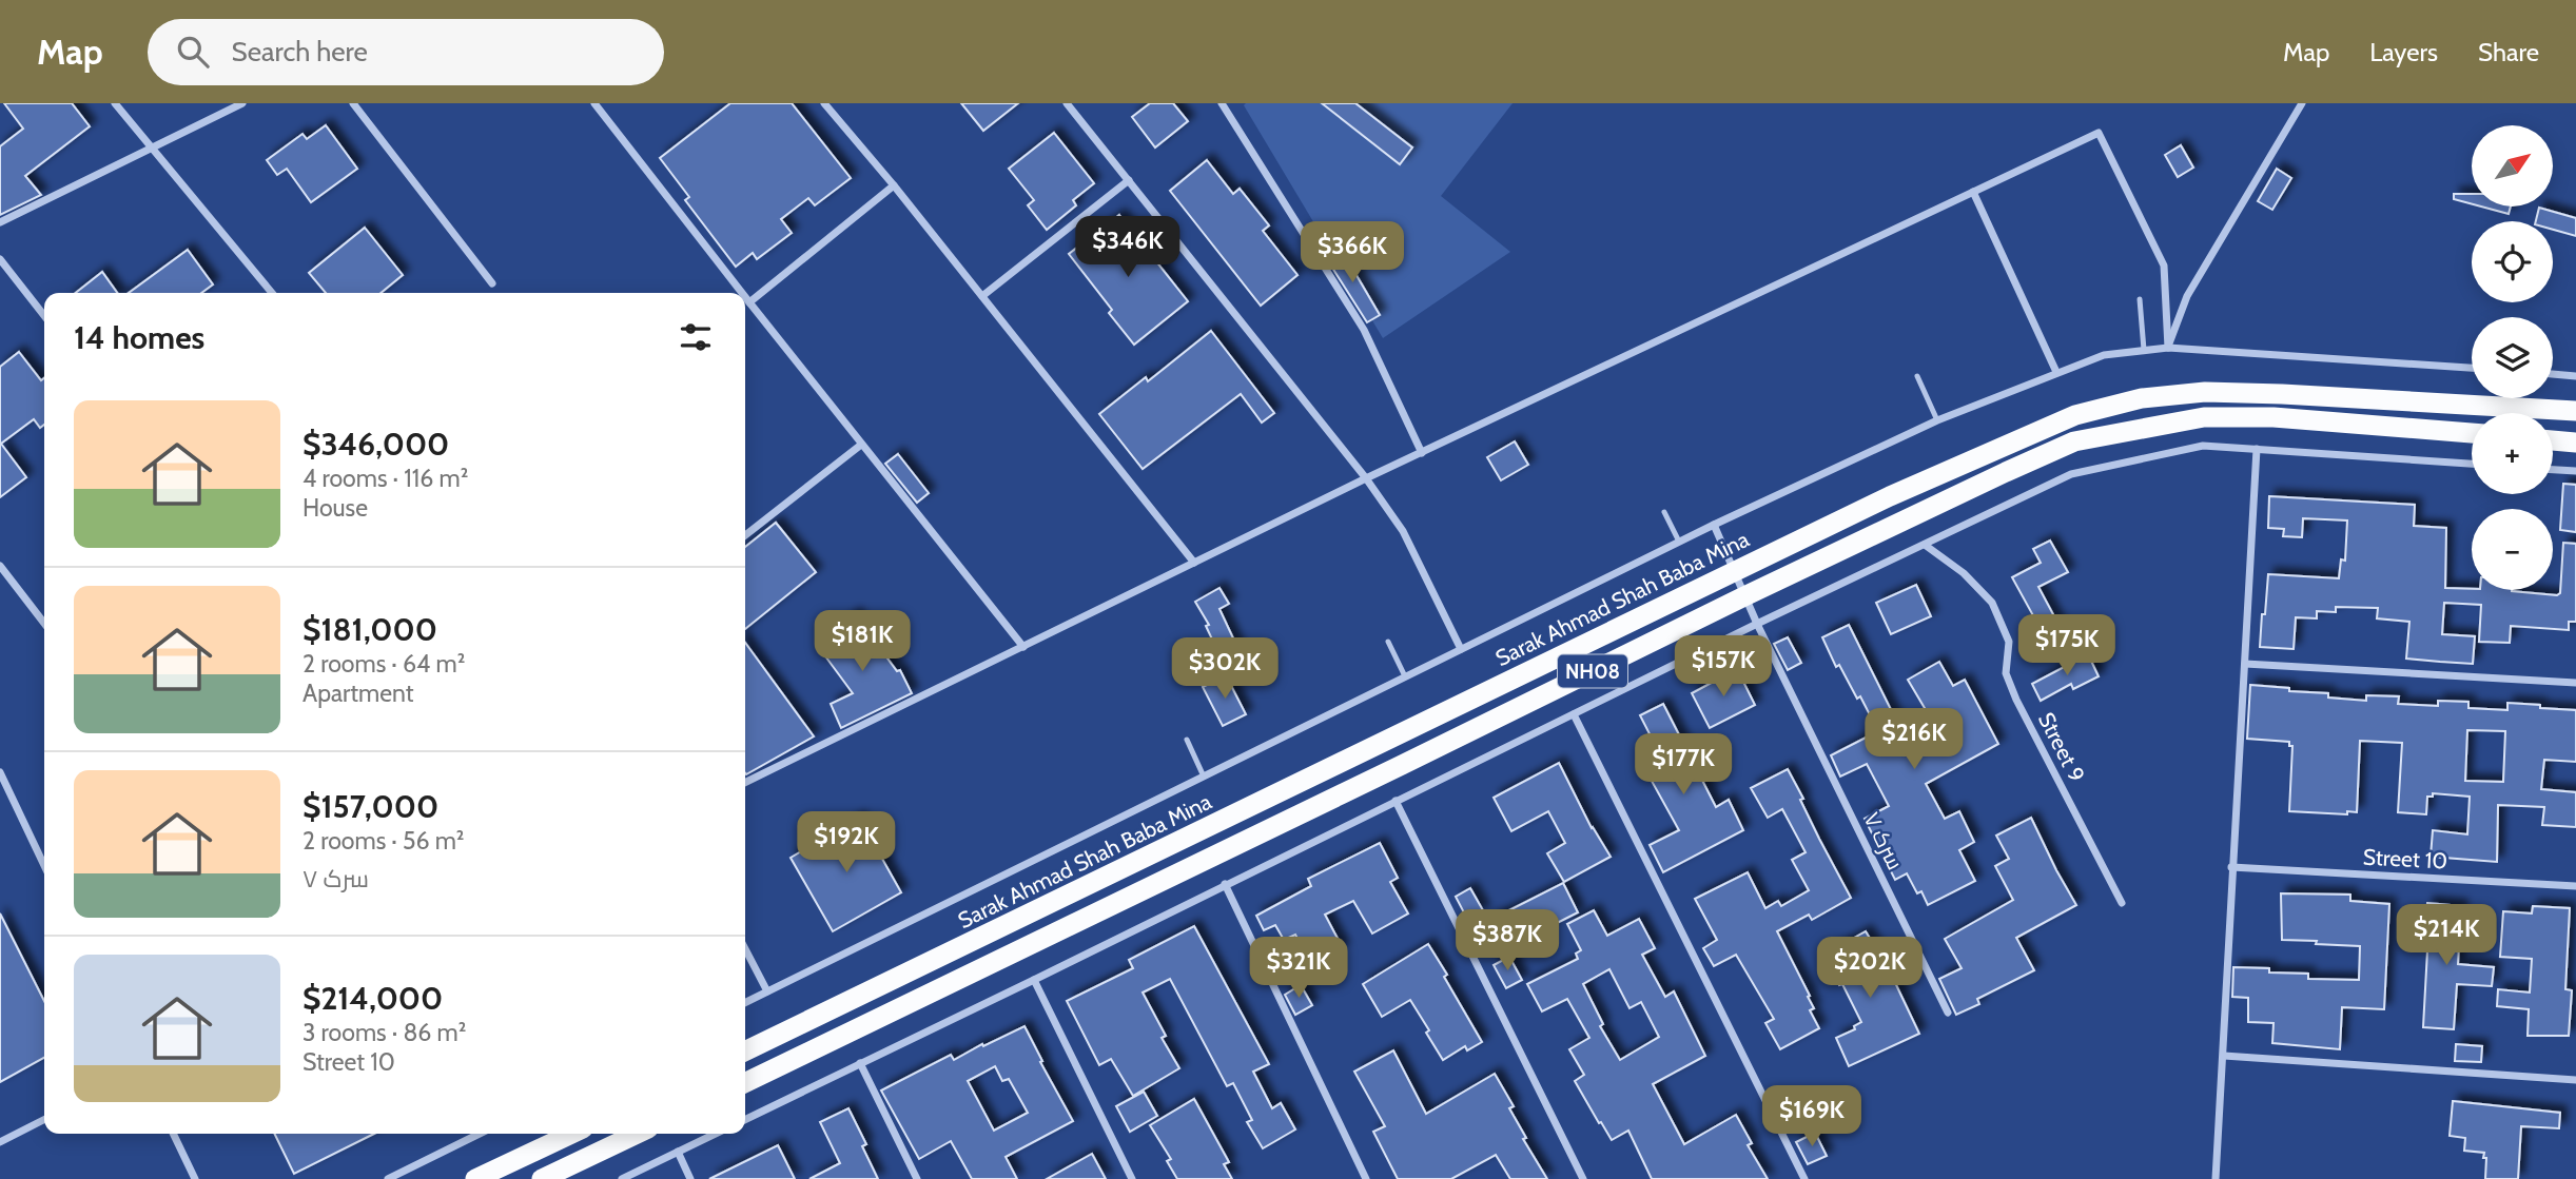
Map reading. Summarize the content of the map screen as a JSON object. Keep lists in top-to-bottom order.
{
  "streets": {
    "highway": ["Sarak Ahmad Shah Baba Mina", "NH08"],
    "street": ["Street 9", "سرک ۷", "Street 10"]
  },
  "crossings": [
    ["Sarak Ahmad Shah Baba Mina", "سرک ۷"],
    ["NH08", "سرک ۷"]
  ],
  "north": "top right",
  "page": {
    "header": "Map",
    "search": "Search here",
    "nav": ["Map", "Layers", "Share"],
    "map_buttons": ["+", "−"],
    "price": [
      "$346K",
      "$366K",
      "$181K",
      "$175K",
      "$157K",
      "$302K",
      "$216K",
      "$177K",
      "$192K",
      "$214K",
      "$387K",
      "$321K",
      "$202K",
      "$169K"
    ],
    "heading": "14 homes",
    "list": [
      {
        "name": "$346,000",
        "note": "4 rooms · 116 m² · House"
      },
      {
        "name": "$181,000",
        "note": "2 rooms · 64 m² · Apartment"
      },
      {
        "name": "$157,000",
        "note": "2 rooms · 56 m² · سرک ۷"
      },
      {
        "name": "$214,000",
        "note": "3 rooms · 86 m² · Street 10"
      }
    ]
  }
}
